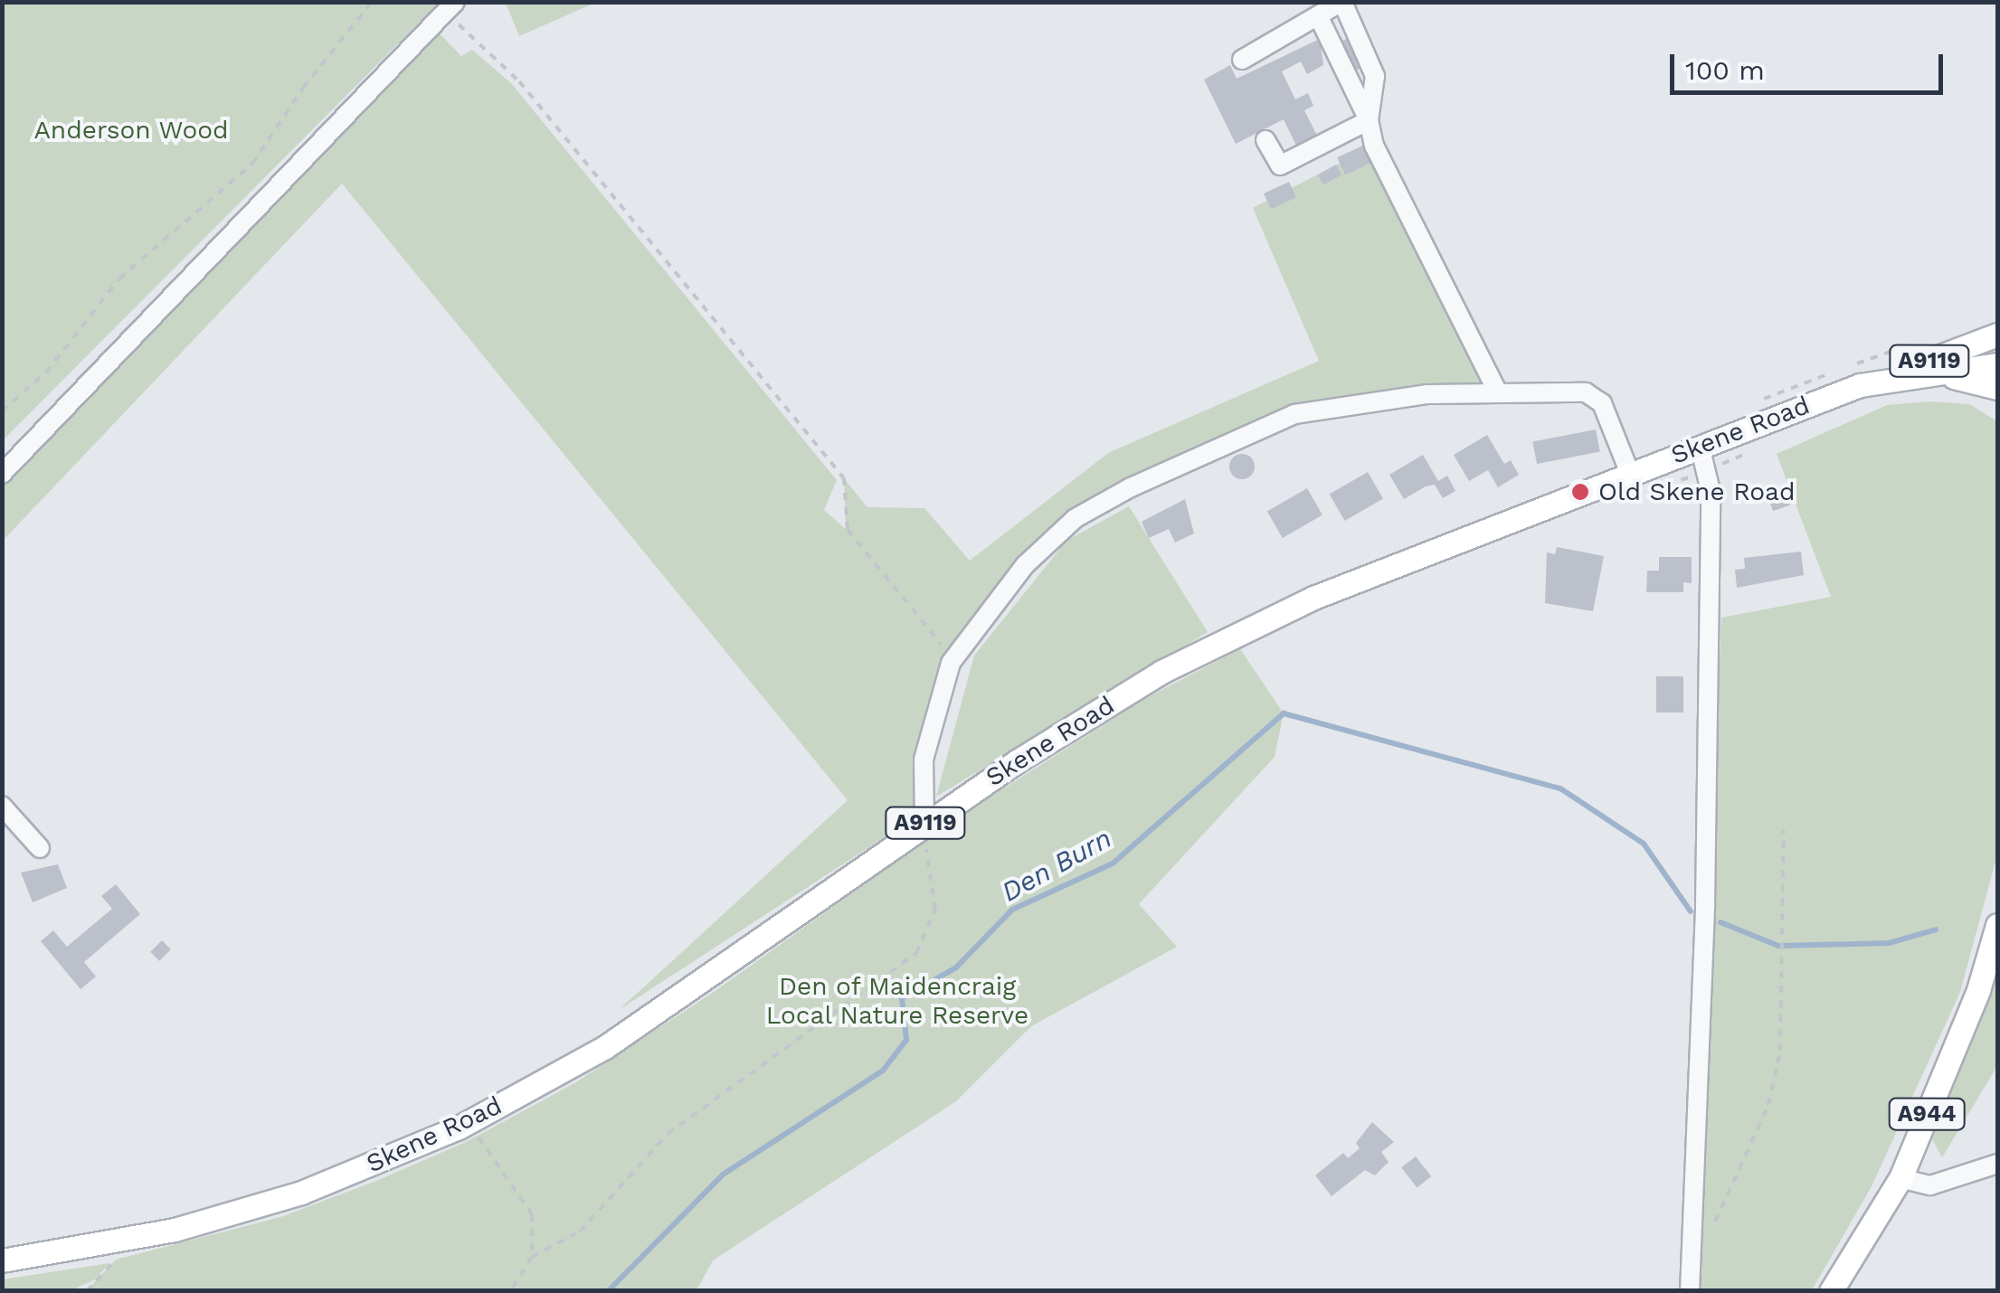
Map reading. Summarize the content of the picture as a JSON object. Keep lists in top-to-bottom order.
{
  "streets": {
    "main road": ["A9119", "Skene Road", "A944"]
  },
  "crossings": [
    ["A9119", "Skene Road"]
  ],
  "water": ["Den Burn"],
  "parks": ["Anderson Wood", "Den of Maidencraig Local Nature Reserve"],
  "places": ["Old Skene Road"],
  "scale_bar": "100 m"
}
